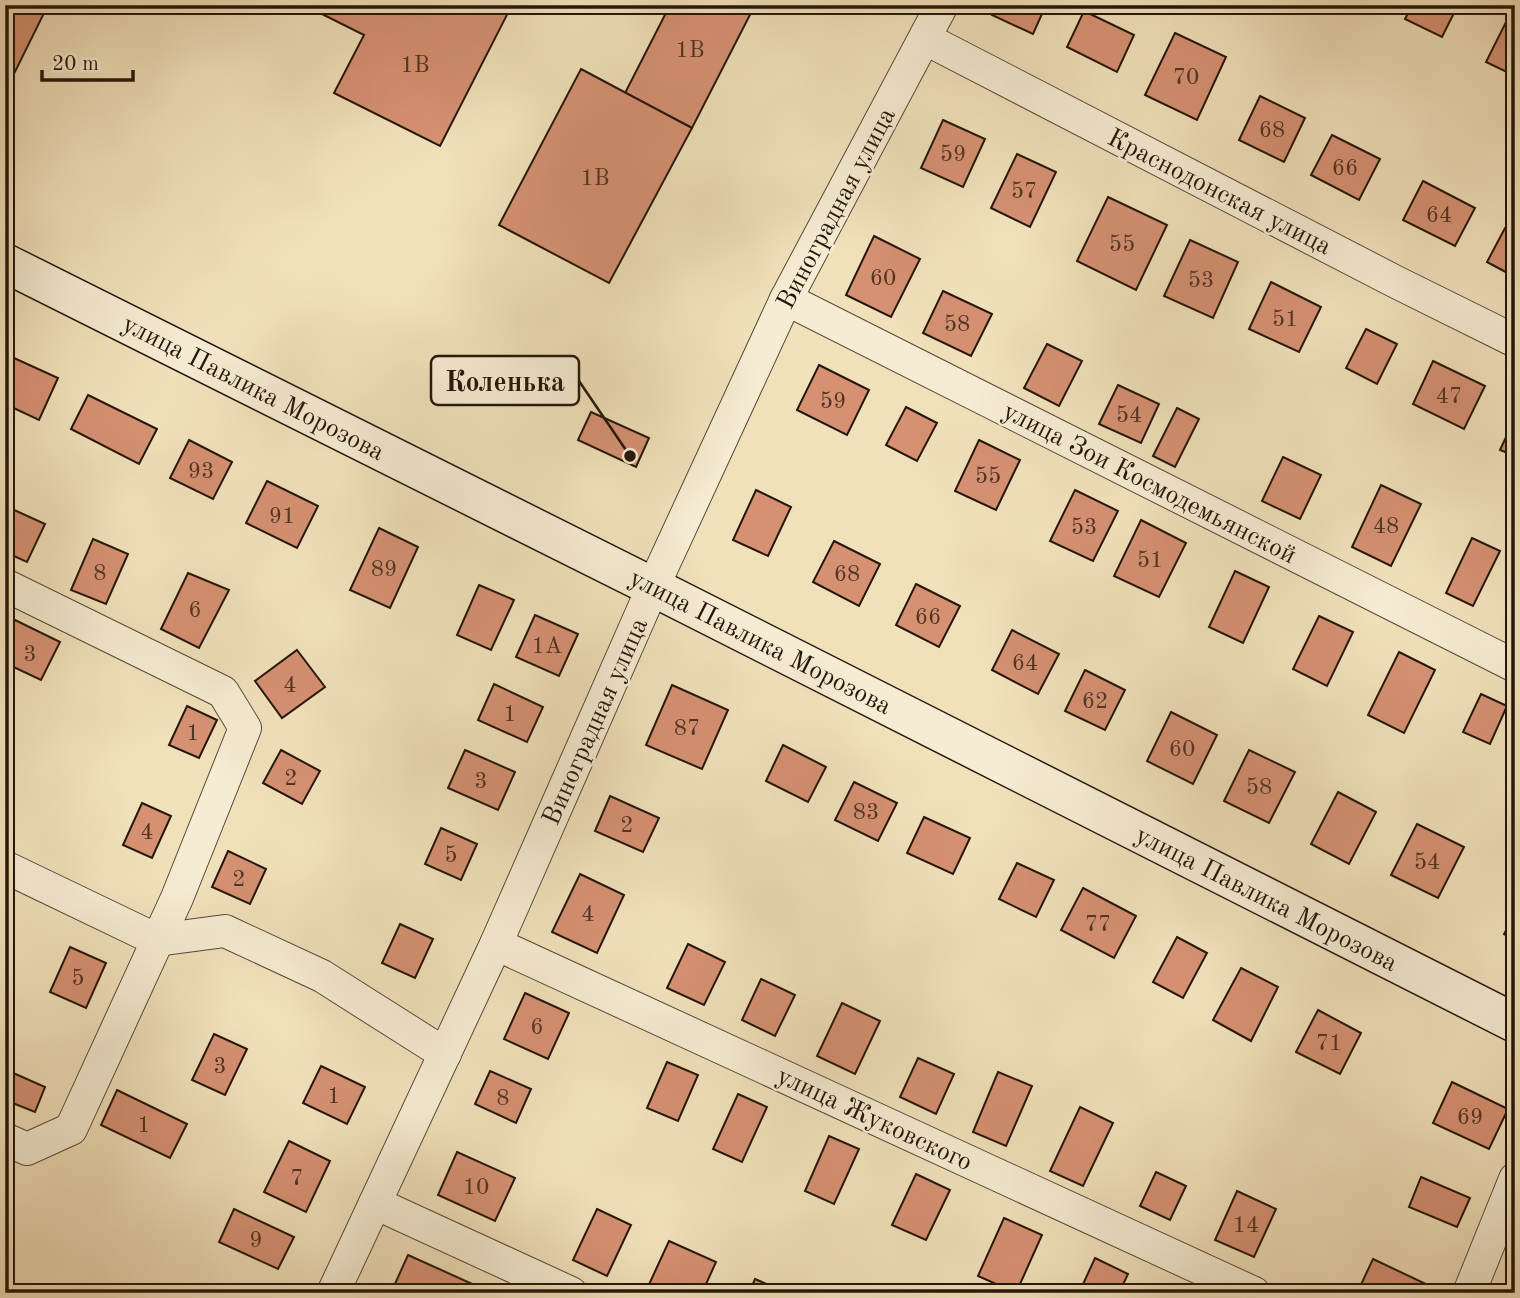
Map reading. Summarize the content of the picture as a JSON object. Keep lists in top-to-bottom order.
{
  "streets": {
    "street": [
      "Краснодонская улица",
      "Виноградная улица",
      "улица Павлика Морозова",
      "улица Зои Космодемьянской",
      "улица Жуковского"
    ]
  },
  "crossings": [
    ["Краснодонская улица", "Виноградная улица"],
    ["Виноградная улица", "улица Павлика Морозова"],
    ["Виноградная улица", "улица Зои Космодемьянской"],
    ["Виноградная улица", "улица Жуковского"]
  ],
  "places": ["Коленька"],
  "house_numbers": [
    "1В",
    "1В",
    "70",
    "68",
    "59",
    "66",
    "1В",
    "57",
    "64",
    "55",
    "60",
    "53",
    "51",
    "58",
    "47",
    "59",
    "54",
    "93",
    "55",
    "91",
    "48",
    "53",
    "51",
    "89",
    "8",
    "68",
    "6",
    "66",
    "1А",
    "3",
    "64",
    "4",
    "62",
    "1",
    "87",
    "1",
    "60",
    "2",
    "3",
    "58",
    "83",
    "2",
    "4",
    "5",
    "54",
    "2",
    "4",
    "77",
    "5",
    "6",
    "71",
    "3",
    "1",
    "8",
    "69",
    "1",
    "7",
    "10",
    "14",
    "9"
  ],
  "scale_bar": "20 m"
}
